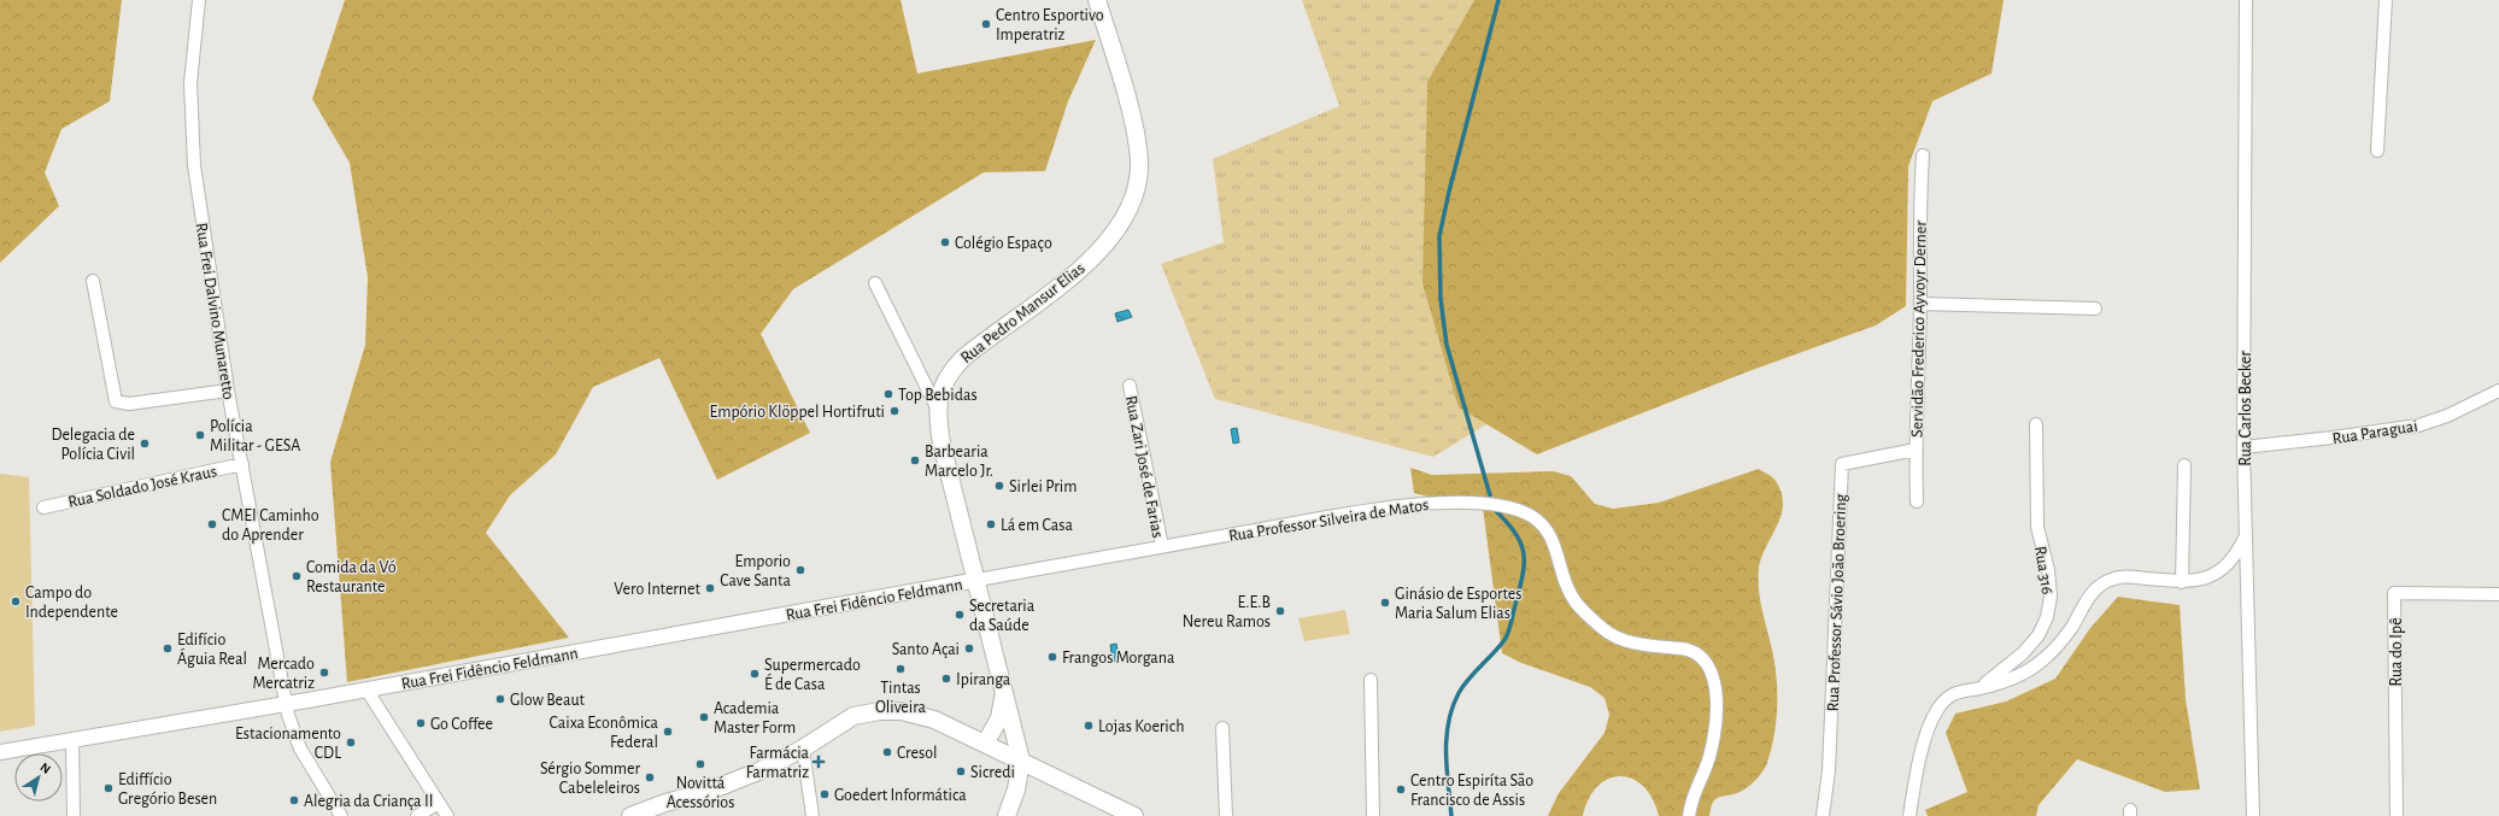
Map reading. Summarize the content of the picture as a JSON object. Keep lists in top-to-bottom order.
{
  "streets": {
    "main road": ["Rua Pedro Mansur Elias"],
    "street": [
      "Rua Frei Dalvino Munaretto",
      "Servidão Frederico Ayvoyr Derner",
      "Rua Carlos Becker",
      "Rua Paraguai",
      "Rua Zari José de Farias",
      "Rua Soldado José Kraus",
      "Rua Professor Silveira de Matos",
      "Rua 316",
      "Rua Frei Fidêncio Feldmann",
      "Rua Professor Sávio João Broering",
      "Rua do Ipê"
    ]
  },
  "crossings": [
    ["Rua Frei Dalvino Munaretto", "Rua Soldado José Kraus"],
    ["Rua Frei Dalvino Munaretto", "Rua Frei Fidêncio Feldmann"],
    ["Rua Pedro Mansur Elias", "Rua Professor Silveira de Matos"],
    ["Rua Pedro Mansur Elias", "Rua Frei Fidêncio Feldmann"],
    ["Servidão Frederico Ayvoyr Derner", "Rua Professor Sávio João Broering"],
    ["Rua Carlos Becker", "Rua Paraguai"],
    ["Rua Zari José de Farias", "Rua Professor Silveira de Matos"],
    ["Rua Professor Silveira de Matos", "Rua Frei Fidêncio Feldmann"]
  ],
  "places": {
    "other": [
      "Centro Esportivo Imperatriz",
      "Colégio Espaço",
      "Top Bebidas",
      "Empório Klöppel Hortifruti",
      "Polícia Militar - GESA",
      "Delegacia de Polícia Civil",
      "Barbearia Marcelo Jr.",
      "Sirlei Prim",
      "CMEI Caminho do Aprender",
      "Lá em Casa",
      "Emporio Cave Santa",
      "Comida da Vó Restaurante",
      "Vero Internet",
      "Campo do Independente",
      "Ginásio de Esportes Maria Salum Elias",
      "E.E.B Nereu Ramos",
      "Secretaria da Saúde",
      "Edifício Águia Real",
      "Santo Açai",
      "Frangos Morgana",
      "Tintas Oliveira",
      "Mercado Mercatriz",
      "Supermercado É de Casa",
      "Ipiranga",
      "Glow Beaut",
      "Academia Master Form",
      "Go Coffee",
      "Lojas Koerich",
      "Caixa Econômica Federal",
      "Estacionamento CDL",
      "Cresol",
      "Novittá Acessórios",
      "Sicredi",
      "Sérgio Sommer Cabeleleiros",
      "Ediffício Gregório Besen",
      "Centro Espiríta São Francisco de Assis",
      "Goedert Informática",
      "Alegria da Criança II"
    ],
    "health": ["Farmácia Farmatriz"]
  },
  "north": "top right"
}
